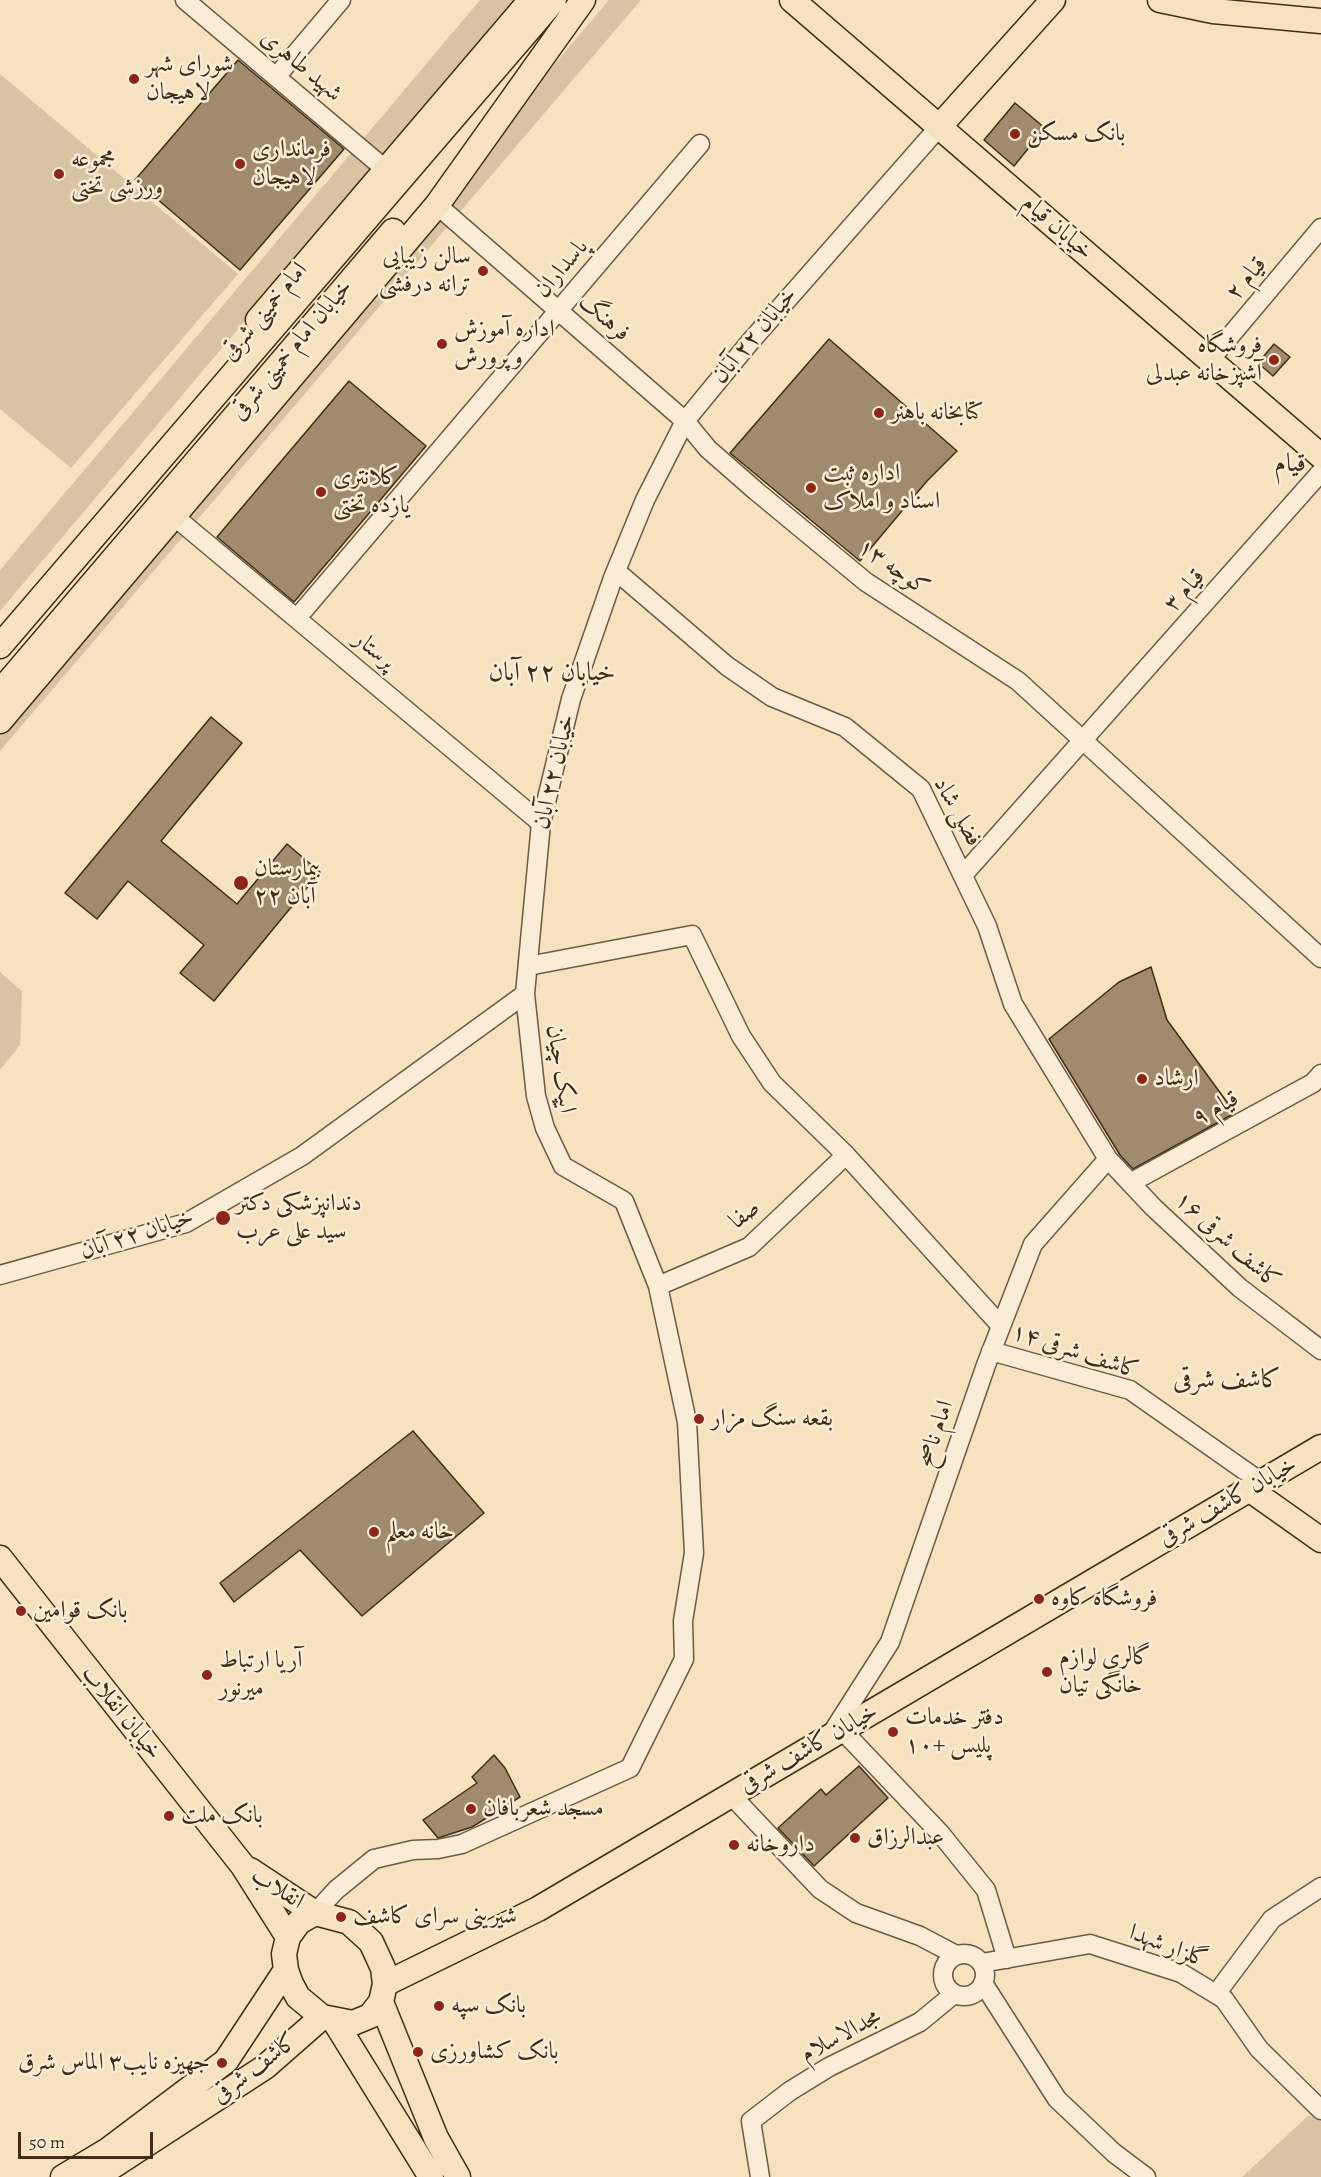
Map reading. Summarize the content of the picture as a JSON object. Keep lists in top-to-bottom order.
{
  "streets": {
    "main road": [
      "خیابان قیام",
      "امام خمینی شرقی",
      "خیابان ۲۲ آبان",
      "خیابان امام خمینی شرقی",
      "خیابان کاشف شرقی",
      "خیابان انقلاب",
      "انقلاب",
      "کاشف شرقی"
    ],
    "street": [
      "شهید طاهری",
      "پاسداران",
      "قیام ۲",
      "فرهنگ",
      "کوچه ۱۳",
      "قیام ۳",
      "پرستار",
      "فضلی شاد",
      "ایپک چیان",
      "قیام ۹",
      "صفا",
      "کاشف شرقی ۱۶",
      "کاشف شرقی ۱۴",
      "امام ناصح",
      "گلزار شهدا",
      "مجدالاسلام"
    ]
  },
  "crossings": [
    ["شهید طاهری", "امام خمینی شرقی"],
    ["خیابان قیام", "قیام ۲"],
    ["خیابان قیام", "خیابان ۲۲ آبان"],
    ["پاسداران", "فرهنگ"],
    ["پاسداران", "پرستار"],
    ["فرهنگ", "خیابان ۲۲ آبان"],
    ["فرهنگ", "کوچه ۱۳"],
    ["خیابان ۲۲ آبان", "کوچه ۱۳"],
    ["خیابان ۲۲ آبان", "پرستار"],
    ["خیابان ۲۲ آبان", "فضلی شاد"],
    ["خیابان ۲۲ آبان", "ایپک چیان"],
    ["کوچه ۱۳", "قیام ۳"],
    ["قیام ۳", "فضلی شاد"],
    ["فضلی شاد", "کاشف شرقی ۱۶"],
    ["فضلی شاد", "امام ناصح"],
    ["ایپک چیان", "صفا"],
    ["ایپک چیان", "خیابان کاشف شرقی"],
    ["ایپک چیان", "انقلاب"],
    ["ایپک چیان", "کاشف شرقی"],
    ["قیام ۹", "کاشف شرقی ۱۶"],
    ["کاشف شرقی ۱۶", "امام ناصح"],
    ["کاشف شرقی ۱۴", "امام ناصح"],
    ["کاشف شرقی ۱۴", "خیابان کاشف شرقی"],
    ["امام ناصح", "خیابان کاشف شرقی"],
    ["خیابان کاشف شرقی", "انقلاب"],
    ["خیابان کاشف شرقی", "کاشف شرقی"],
    ["خیابان انقلاب", "انقلاب"],
    ["انقلاب", "کاشف شرقی"],
    ["گلزار شهدا", "مجدالاسلام"]
  ],
  "districts": ["قیام", "خیابان ۲۲ آبان", "کاشف شرقی"],
  "places": [
    "شورای شهر لاهیجان",
    "بانک مسکن",
    "فرمانداری لاهیجان",
    "مجموعه ورزشی تختی",
    "سالن زیبایی ترانه درفشی",
    "اداره آموزش و پرورش",
    "فروشگاه آشپزخانه عبدلی",
    "کتابخانه باهنر",
    "اداره ثبت اسناد و املاک",
    "کلانتری یازده تختی",
    "بیمارستان ۲۲ آبان",
    "ارشاد",
    "دندانپزشکی دکتر سید علی عرب",
    "بقعه سنگ مزار",
    "خانه معلم",
    "فروشگاه کاوه",
    "بانک قوامین",
    "گالری لوازم خانگی تیان",
    "آریا ارتباط میرنور",
    "دفتر خدمات پلیس +۱۰",
    "مسجد شعربافان",
    "بانک ملت",
    "عبدالرزاق",
    "داروخانه",
    "شیرینی سرای کاشف",
    "بانک سپه",
    "بانک کشاورزی",
    "جهیزه نایب۳ الماس شرق"
  ],
  "scale_bar": "50 m"
}
